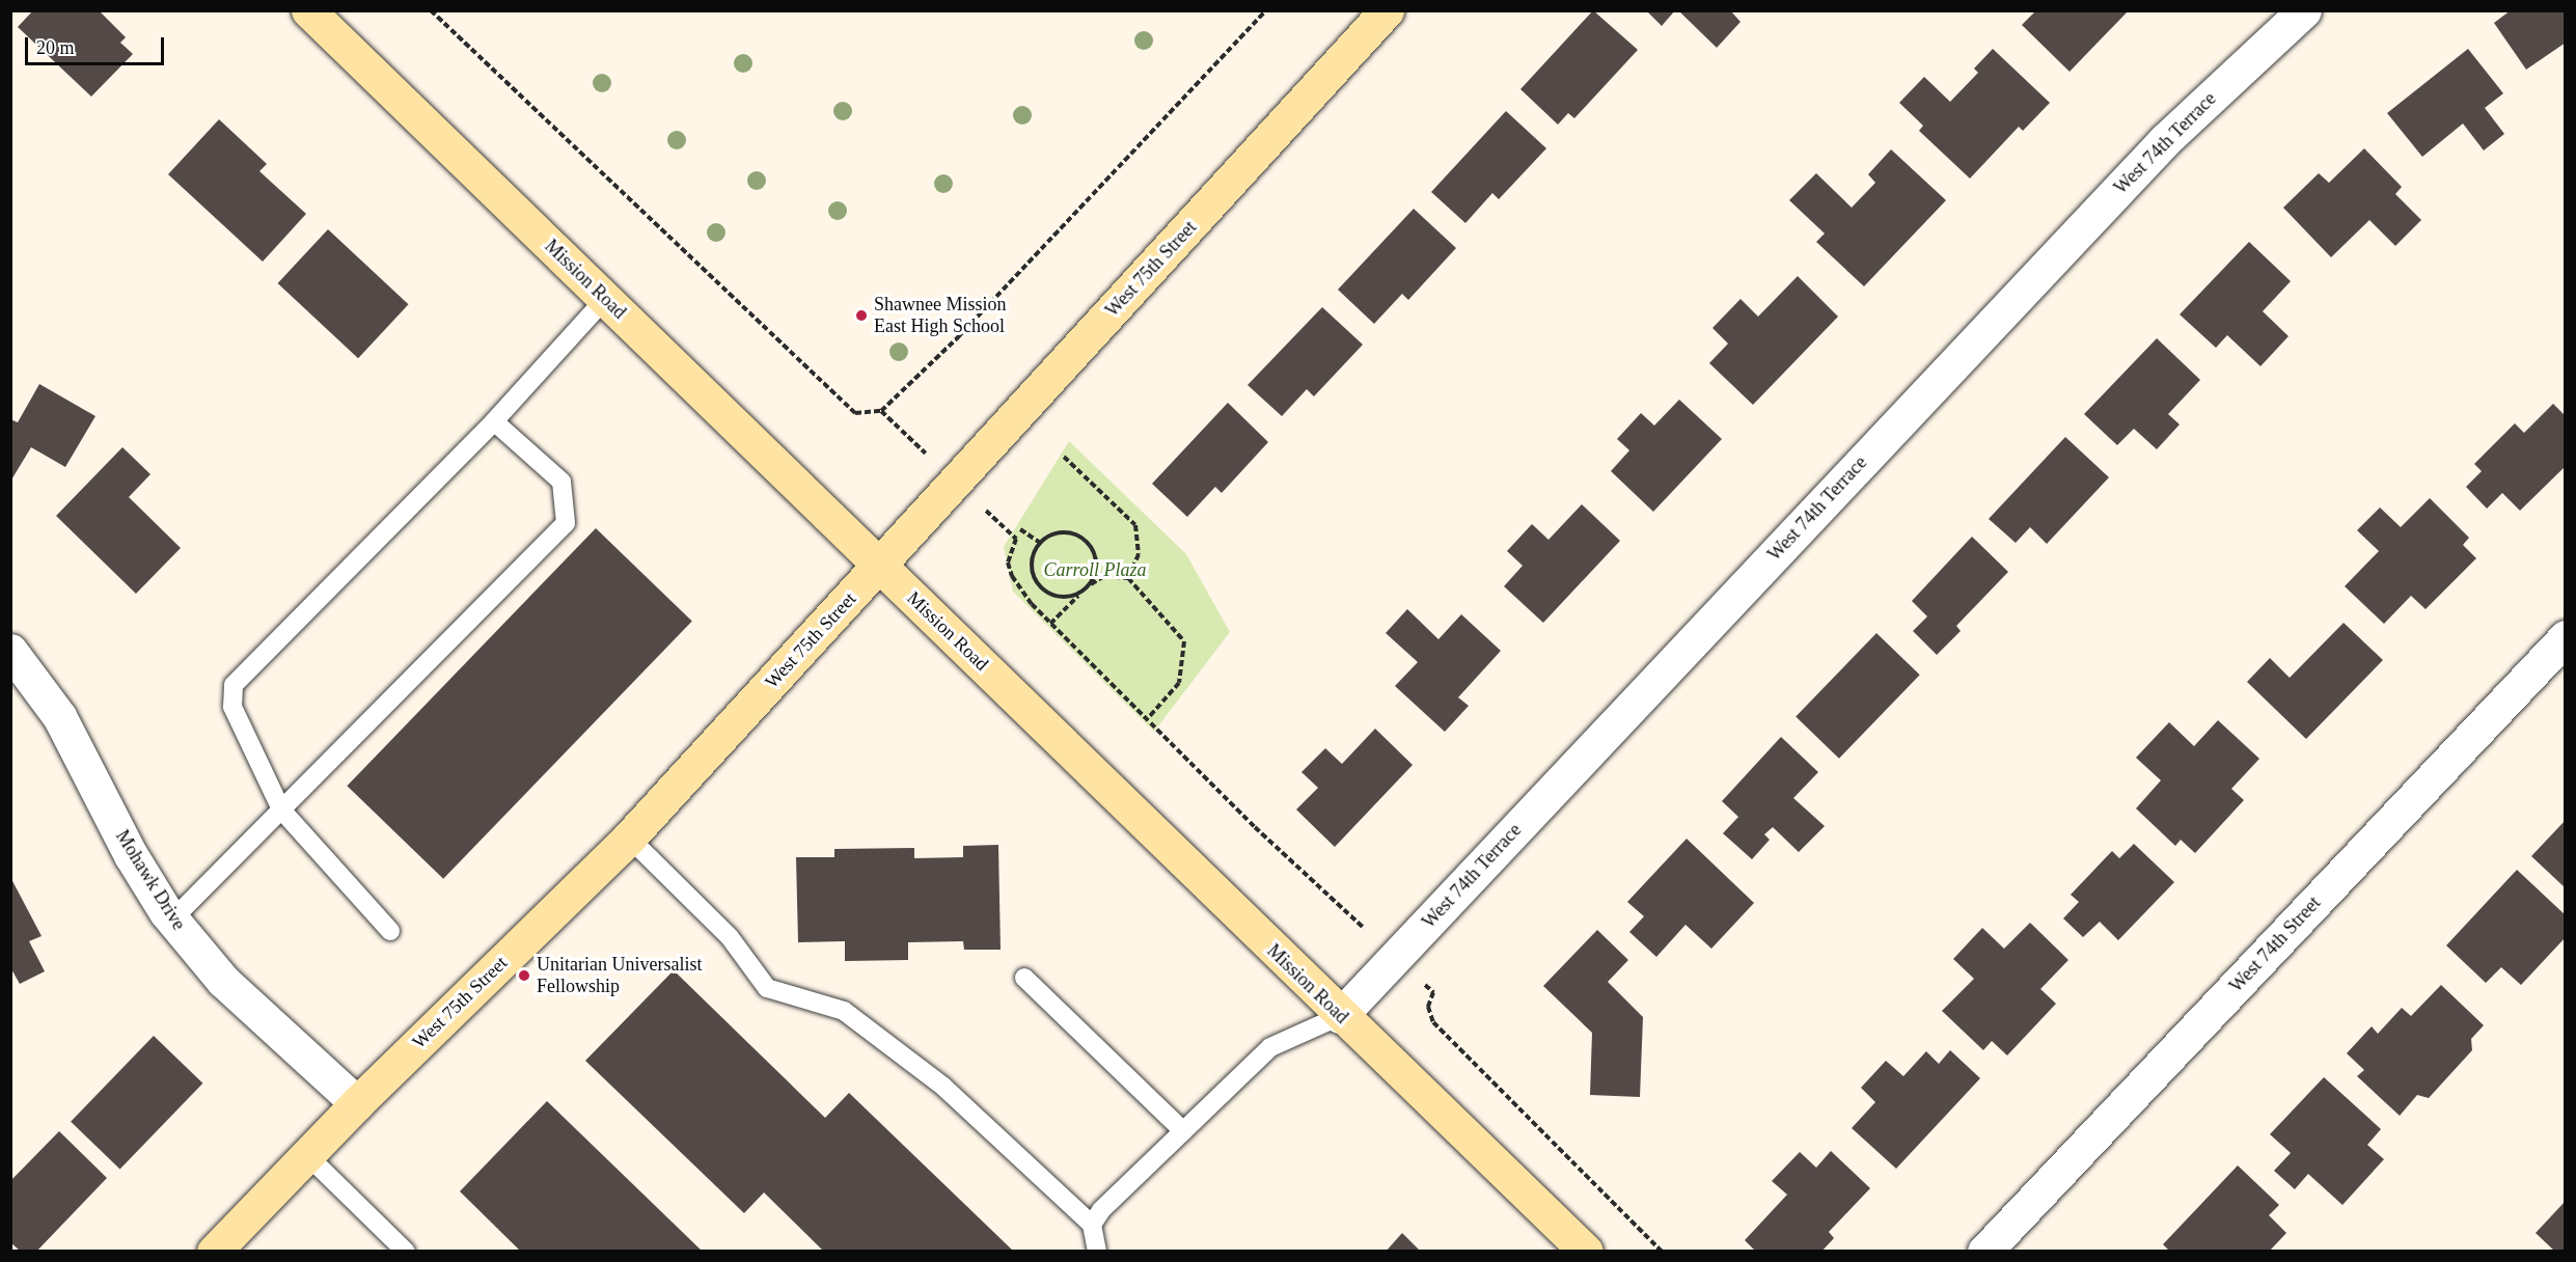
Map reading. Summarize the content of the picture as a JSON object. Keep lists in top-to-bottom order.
{
  "streets": {
    "main road": ["West 75th Street", "Mission Road"],
    "street": ["West 74th Terrace", "Mohawk Drive", "West 74th Street"]
  },
  "crossings": [
    ["West 74th Terrace", "Mission Road"],
    ["West 75th Street", "Mission Road"],
    ["West 75th Street", "Mohawk Drive"]
  ],
  "parks": ["Carroll Plaza"],
  "places": ["Shawnee Mission East High School", "Unitarian Universalist Fellowship"],
  "scale_bar": "20 m"
}
